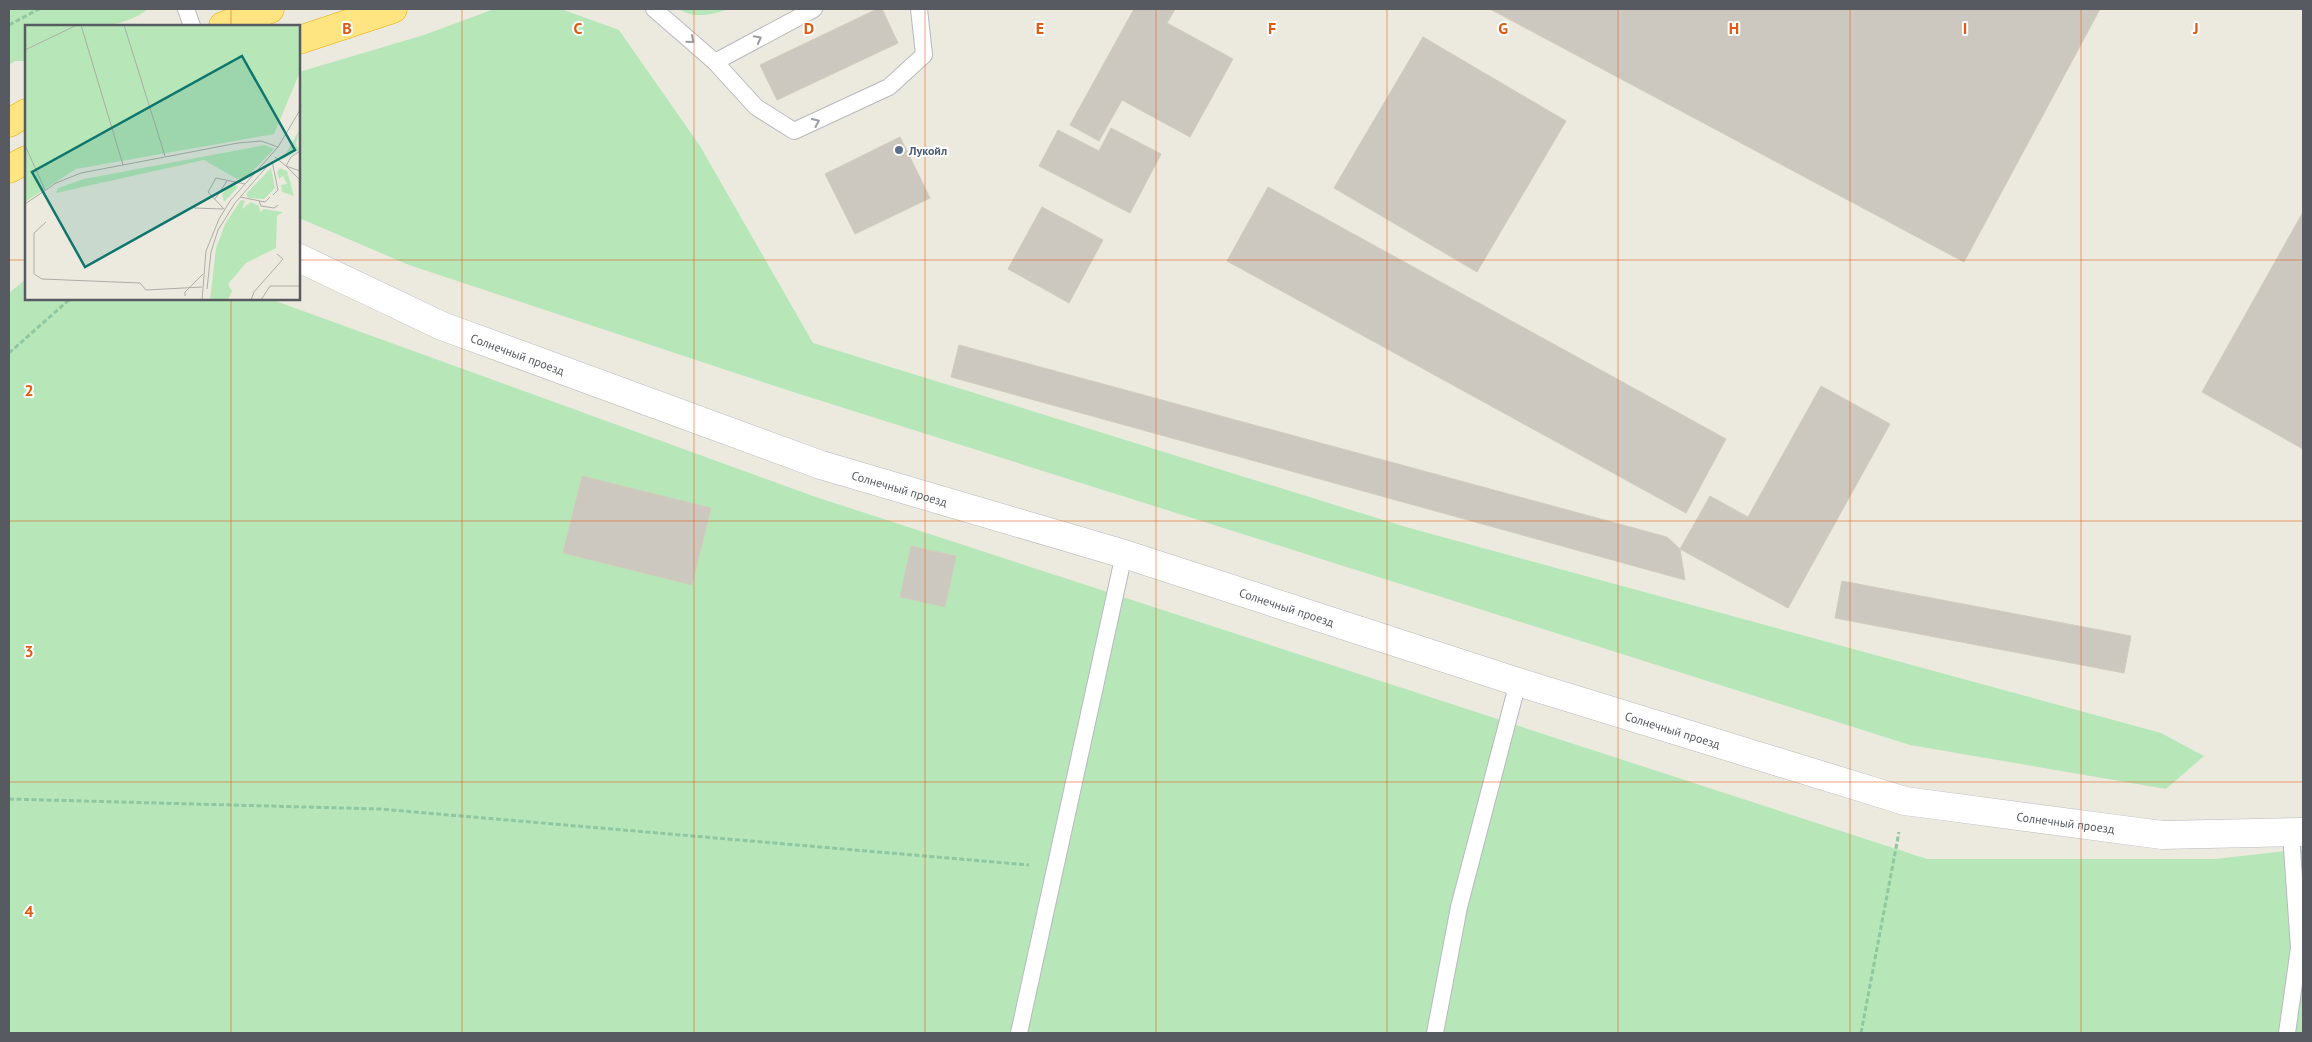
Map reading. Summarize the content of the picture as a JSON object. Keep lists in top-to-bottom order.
{
  "streets": {
    "street": ["Солнечный проезд"]
  },
  "places": ["Лукойл"],
  "grid": {
    "columns": [
      "B",
      "C",
      "D",
      "E",
      "F",
      "G",
      "H",
      "I",
      "J"
    ],
    "rows": ["2", "3", "4"]
  }
}
